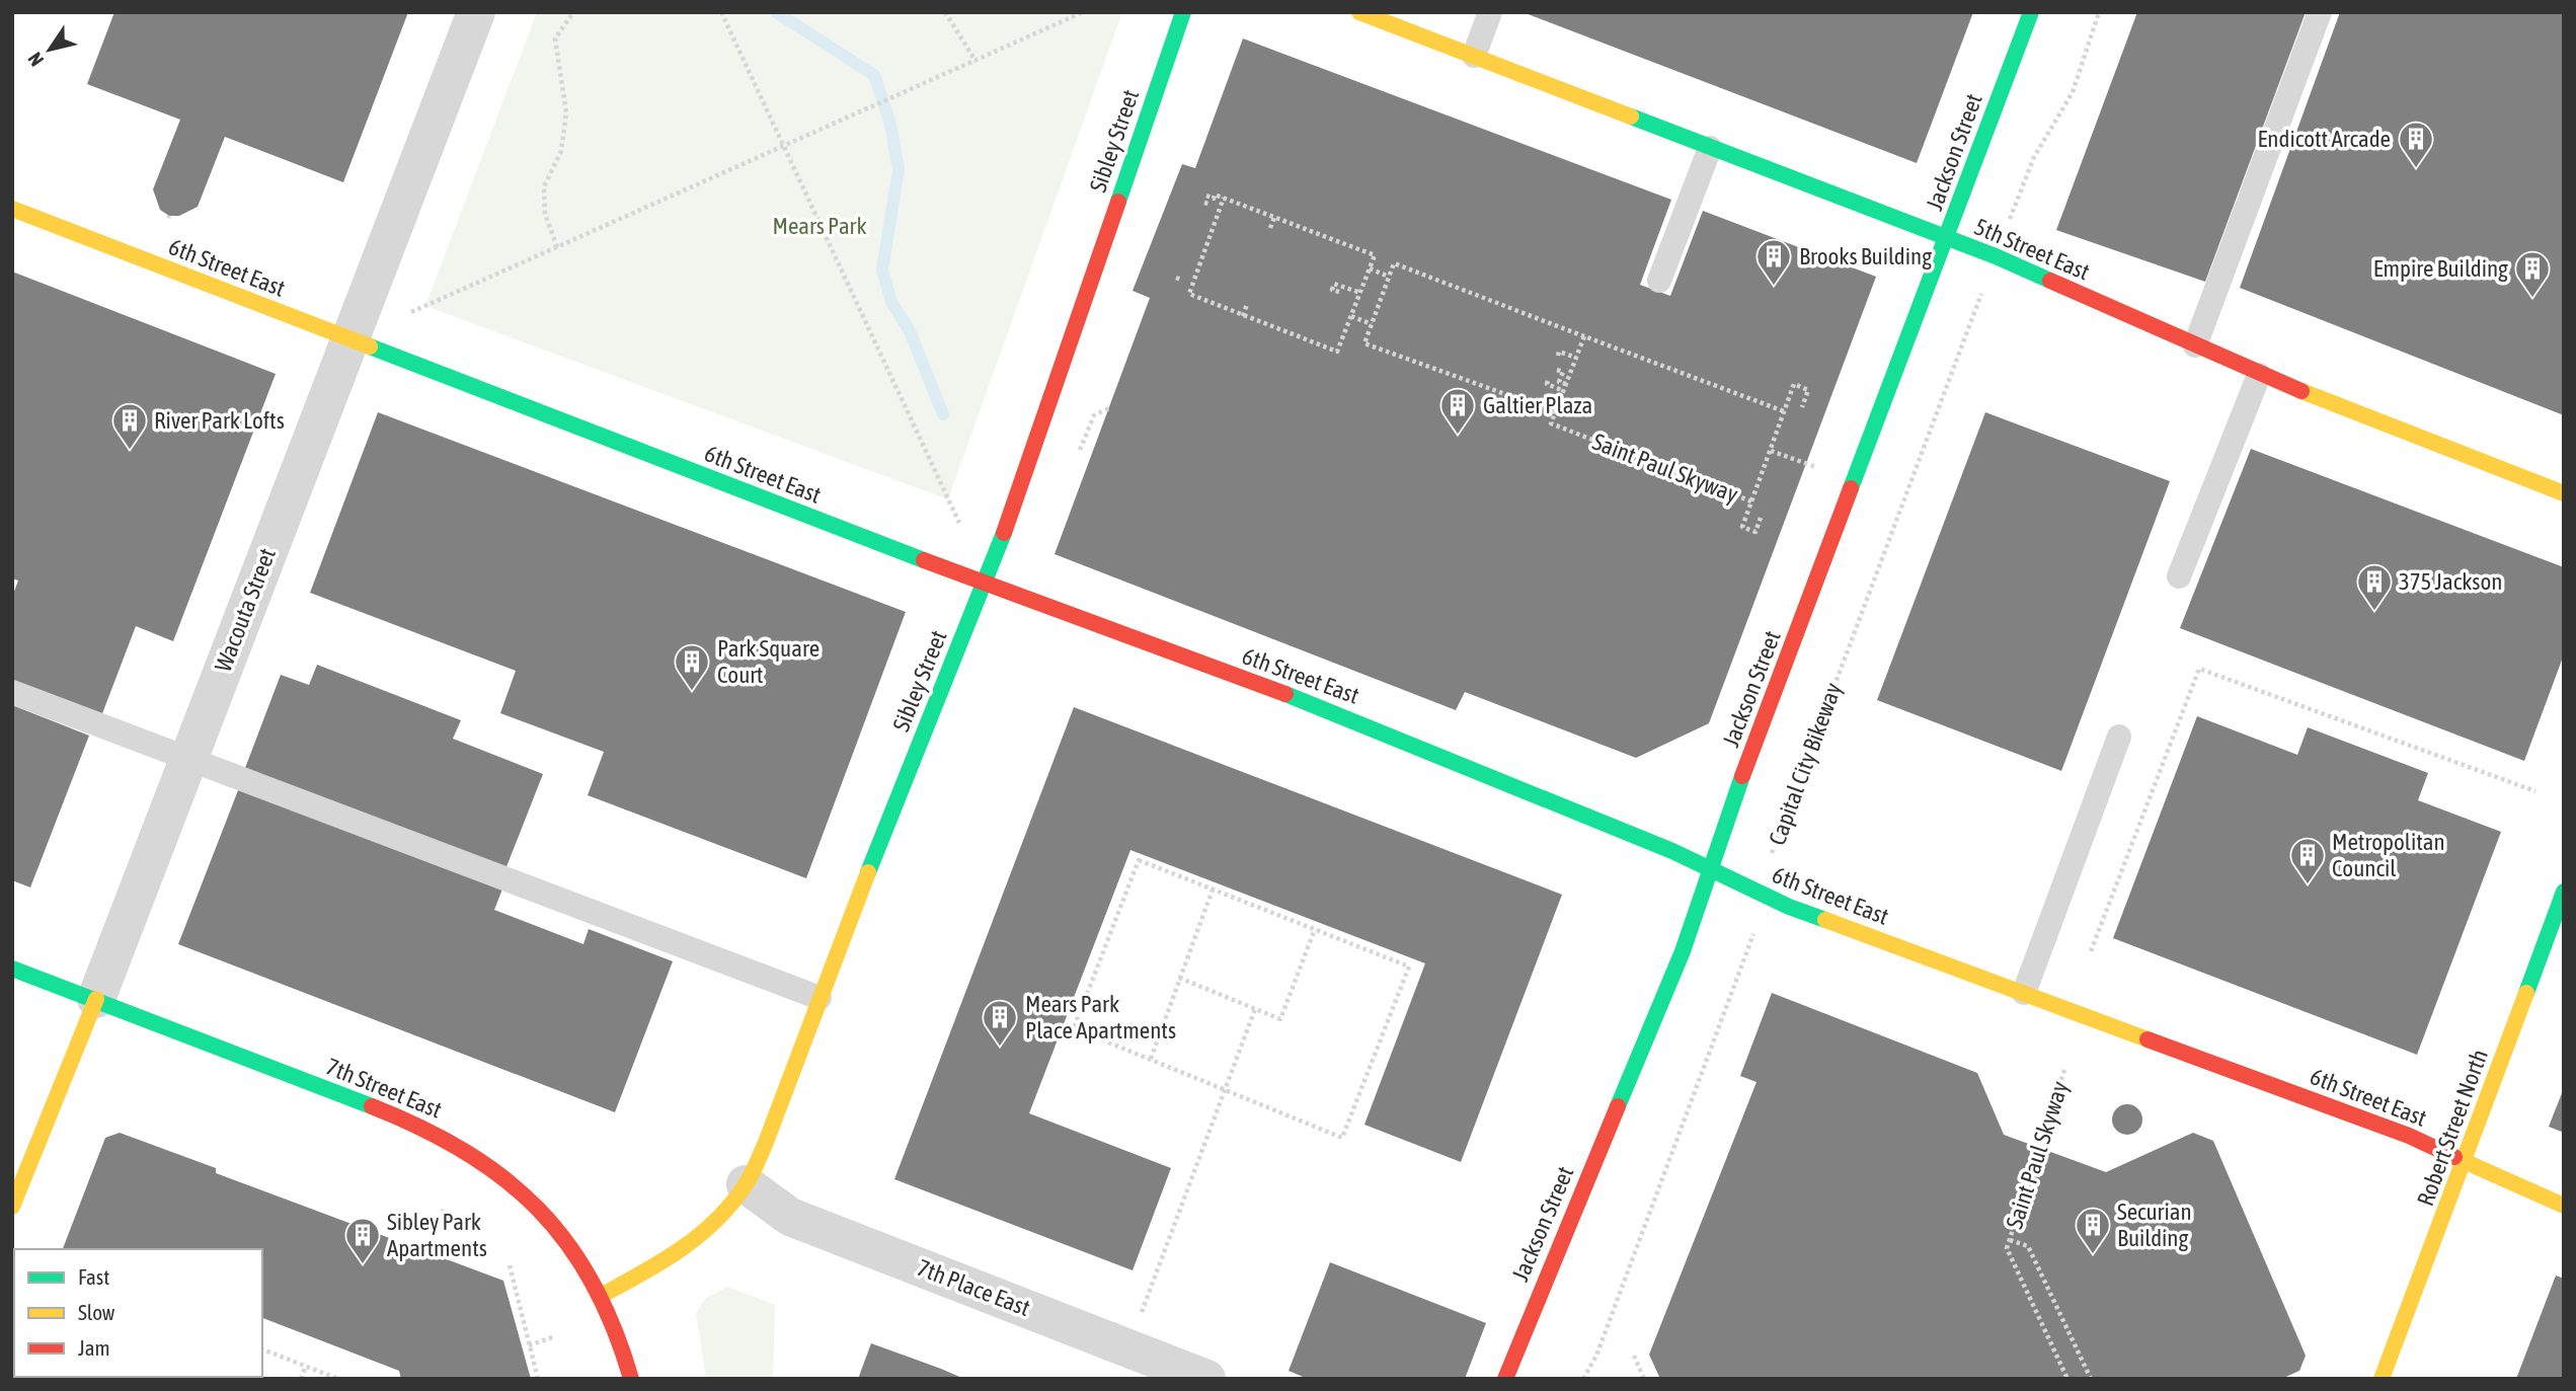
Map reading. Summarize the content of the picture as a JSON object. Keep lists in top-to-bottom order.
{
  "streets": {
    "street": [
      "Sibley Street",
      "Jackson Street",
      "5th Street East",
      "6th Street East",
      "Wacouta Street",
      "7th Street East",
      "Robert Street North",
      "7th Place East"
    ],
    "path": ["Saint Paul Skyway", "Capital City Bikeway"]
  },
  "crossings": [
    ["Sibley Street", "6th Street East"],
    ["Sibley Street", "7th Street East"],
    ["Sibley Street", "7th Place East"],
    ["Jackson Street", "5th Street East"],
    ["Jackson Street", "6th Street East"],
    ["6th Street East", "Wacouta Street"],
    ["6th Street East", "Capital City Bikeway"],
    ["6th Street East", "Robert Street North"],
    ["Wacouta Street", "7th Street East"]
  ],
  "parks": ["Mears Park"],
  "places": {
    "building": [
      "Endicott Arcade",
      "Brooks Building",
      "Empire Building",
      "Galtier Plaza",
      "River Park Lofts",
      "375 Jackson",
      "Park Square Court",
      "Metropolitan Council",
      "Mears Park Place Apartments",
      "Securian Building",
      "Sibley Park Apartments"
    ]
  },
  "legend": ["Fast", "Slow", "Jam"],
  "north": "bottom left"
}
